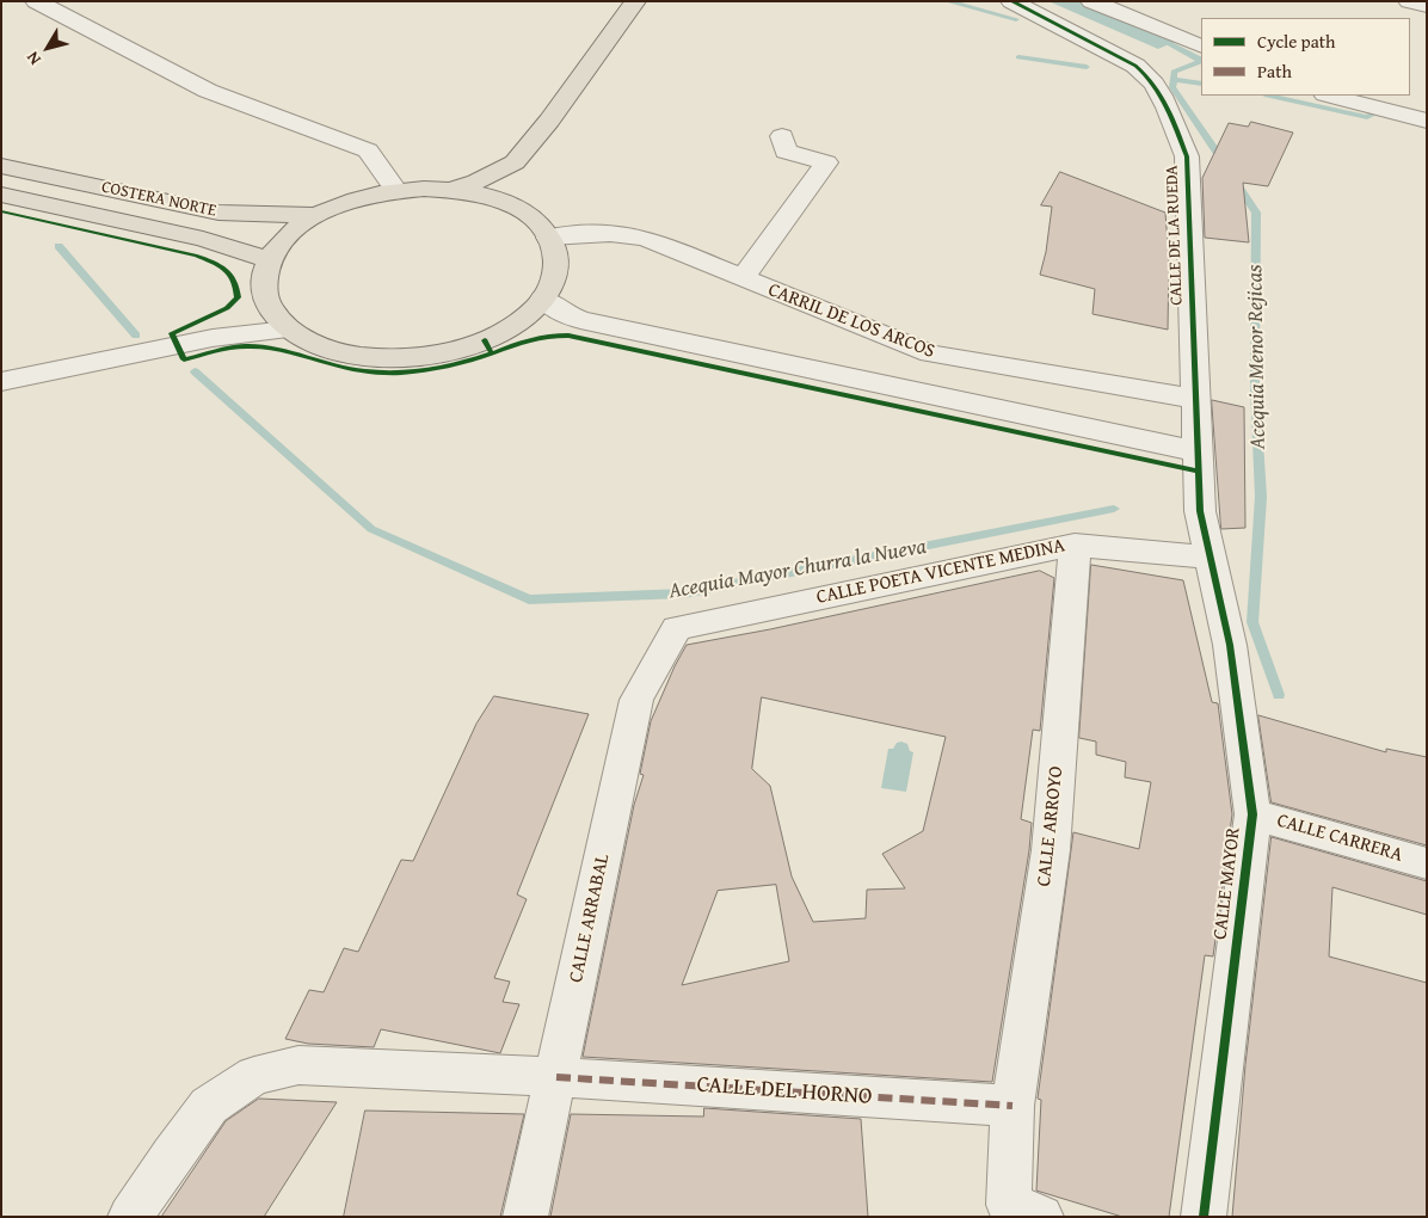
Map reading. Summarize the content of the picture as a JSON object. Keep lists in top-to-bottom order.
{
  "streets": {
    "main road": ["COSTERA NORTE"],
    "street": [
      "CALLE DE LA RUEDA",
      "CARRIL DE LOS ARCOS",
      "CALLE POETA VICENTE MEDINA",
      "CALLE ARROYO",
      "CALLE CARRERA",
      "CALLE MAYOR",
      "CALLE ARRABAL",
      "CALLE DEL HORNO"
    ]
  },
  "crossings": [
    ["COSTERA NORTE", "CARRIL DE LOS ARCOS"],
    ["CALLE DE LA RUEDA", "CARRIL DE LOS ARCOS"],
    ["CALLE DE LA RUEDA", "CALLE POETA VICENTE MEDINA"],
    ["CALLE DE LA RUEDA", "CALLE MAYOR"],
    ["CALLE POETA VICENTE MEDINA", "CALLE ARROYO"],
    ["CALLE POETA VICENTE MEDINA", "CALLE MAYOR"],
    ["CALLE POETA VICENTE MEDINA", "CALLE ARRABAL"],
    ["CALLE ARROYO", "CALLE DEL HORNO"],
    ["CALLE CARRERA", "CALLE MAYOR"],
    ["CALLE ARRABAL", "CALLE DEL HORNO"]
  ],
  "water": ["Acequia Menor Rejicas", "Acequia Mayor Churra la Nueva"],
  "legend": ["Cycle path", "Path"],
  "north": "bottom left"
}
